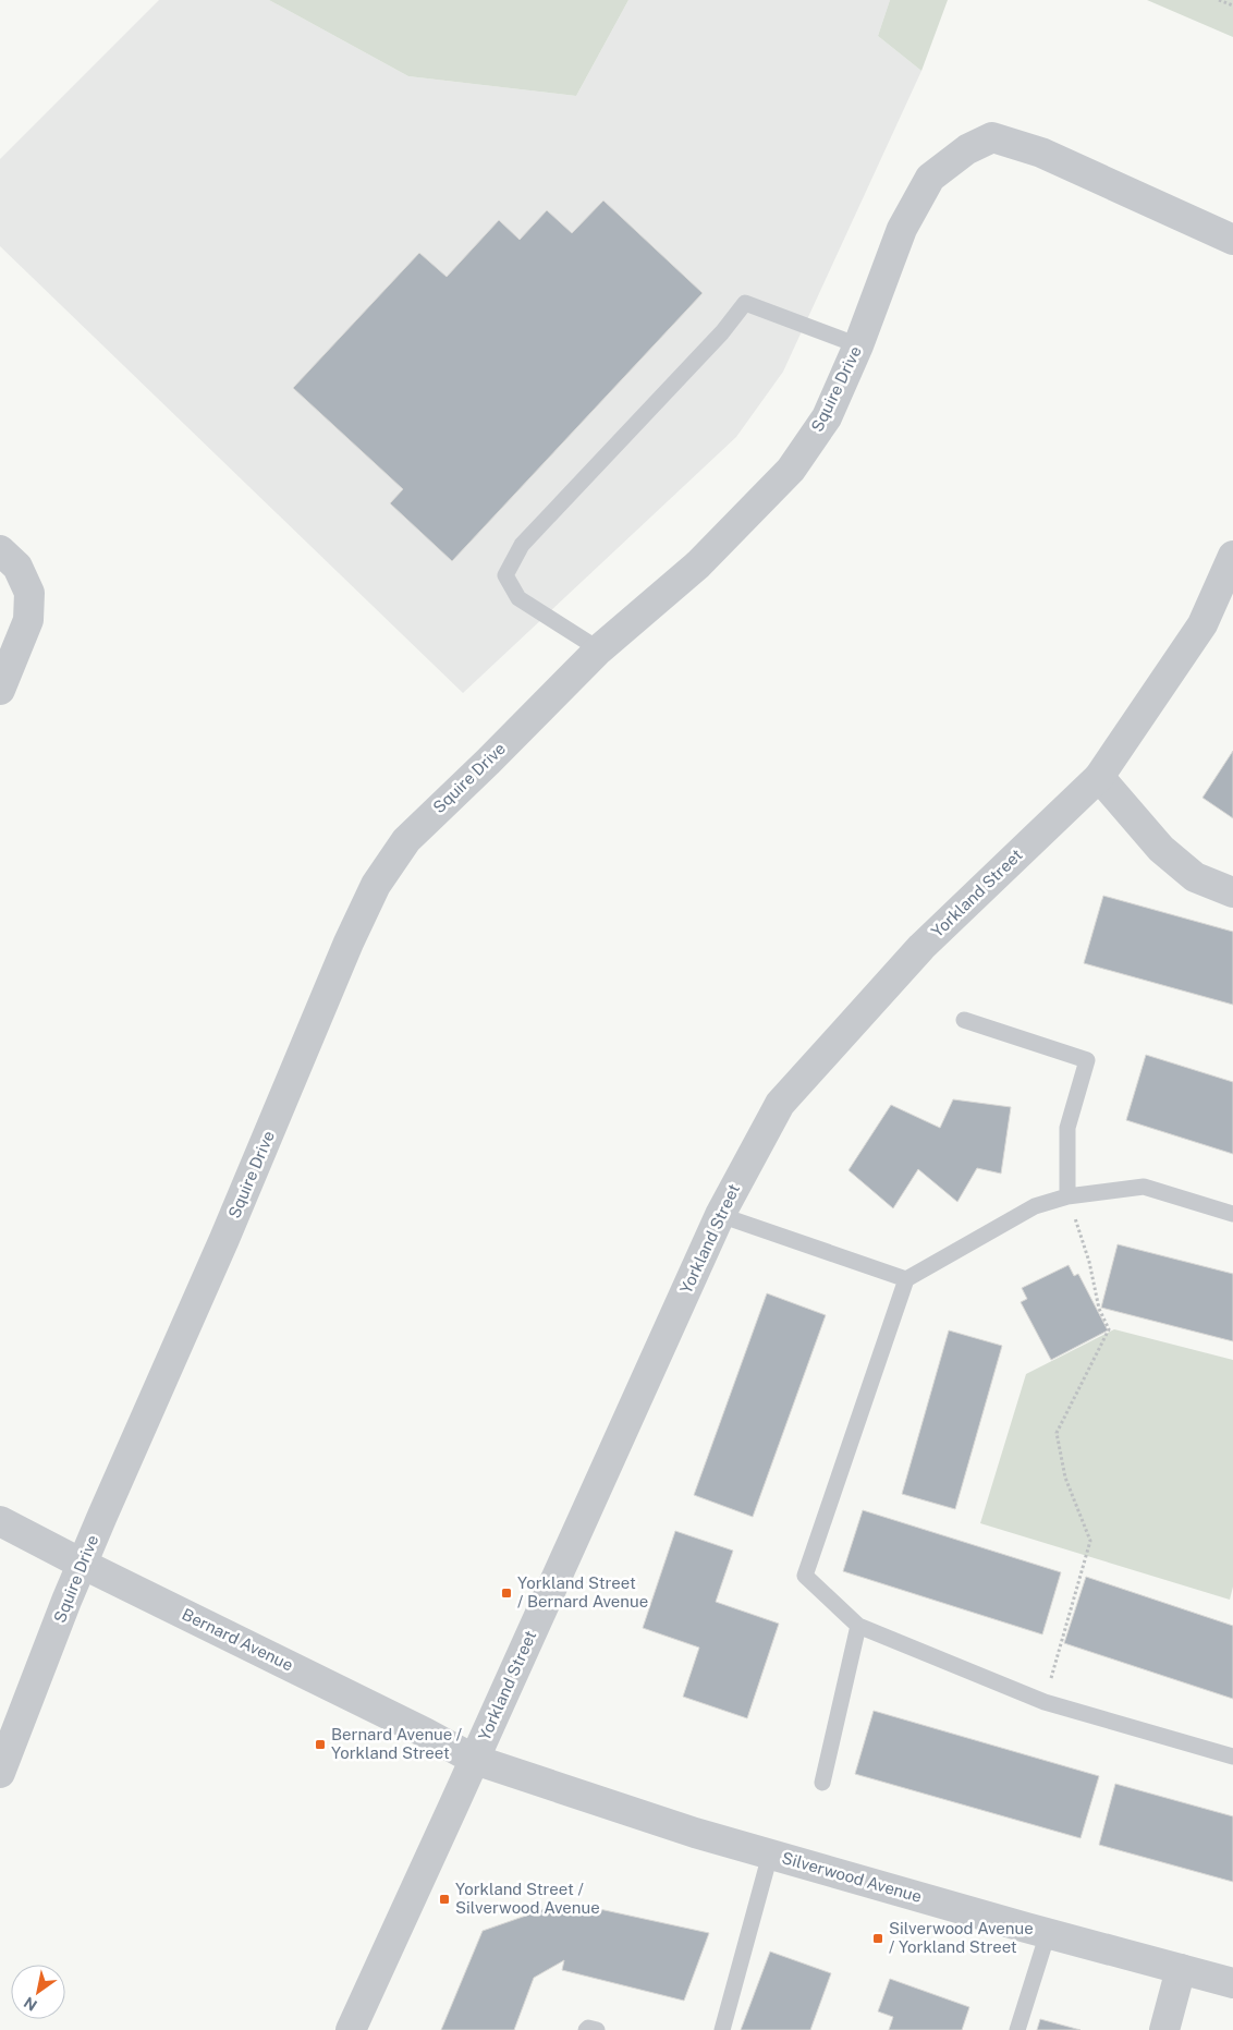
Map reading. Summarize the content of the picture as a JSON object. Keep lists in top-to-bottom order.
{
  "streets": {
    "street": [
      "Squire Drive",
      "Yorkland Street",
      "Bernard Avenue",
      "Silverwood Avenue"
    ]
  },
  "crossings": [
    ["Squire Drive", "Bernard Avenue"],
    ["Yorkland Street", "Bernard Avenue"],
    ["Yorkland Street", "Silverwood Avenue"],
    ["Bernard Avenue", "Silverwood Avenue"]
  ],
  "places": {
    "transit": [
      "Yorkland Street / Bernard Avenue",
      "Bernard Avenue / Yorkland Street",
      "Yorkland Street / Silverwood Avenue",
      "Silverwood Avenue / Yorkland Street"
    ]
  },
  "north": "bottom left"
}
